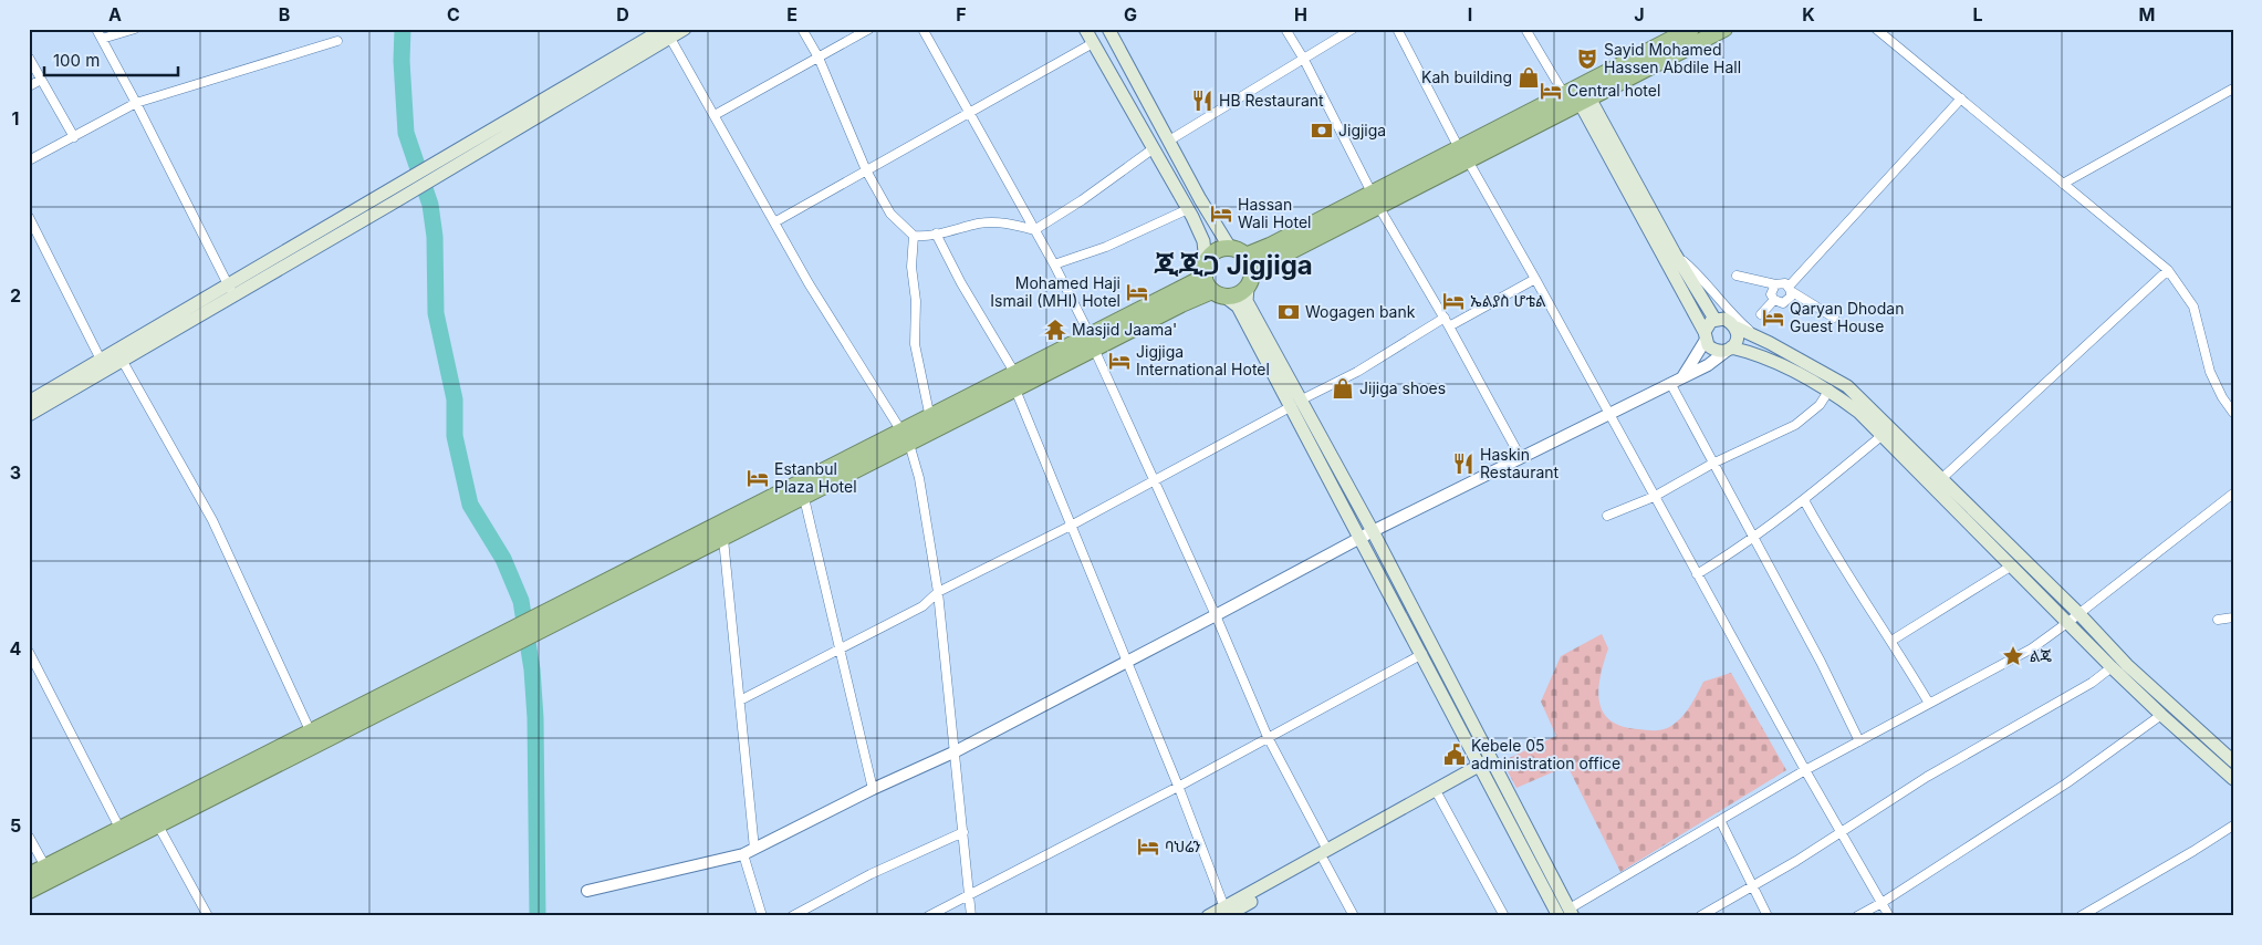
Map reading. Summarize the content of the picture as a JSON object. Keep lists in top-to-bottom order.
{
  "districts": ["ጂጂጋ Jigjiga"],
  "places": {
    "theatre": ["Sayid Mohamed Hassen Abdile Hall"],
    "shop": ["Kah building", "Jijiga shoes"],
    "hotel": [
      "Central hotel",
      "Hassan Wali Hotel",
      "Mohamed Haji Ismail (MHI) Hotel",
      "ኤልያስ ሆቴል",
      "Qaryan Dhodan Guest House",
      "Jigjiga International Hotel",
      "Estanbul Plaza Hotel",
      "ባህሬን"
    ],
    "restaurant": ["HB Restaurant", "Haskin Restaurant"],
    "bank": ["Jigjiga", "Wogagen bank"],
    "temple": ["Masjid Jaama'"],
    "place": ["ልጄ"],
    "public building": ["Kebele 05 administration office"]
  },
  "scale_bar": "100 m",
  "grid": {
    "columns": [
      "A",
      "B",
      "C",
      "D",
      "E",
      "F",
      "G",
      "H",
      "I",
      "J",
      "K",
      "L",
      "M"
    ],
    "rows": [
      "1",
      "2",
      "3",
      "4",
      "5"
    ]
  }
}
